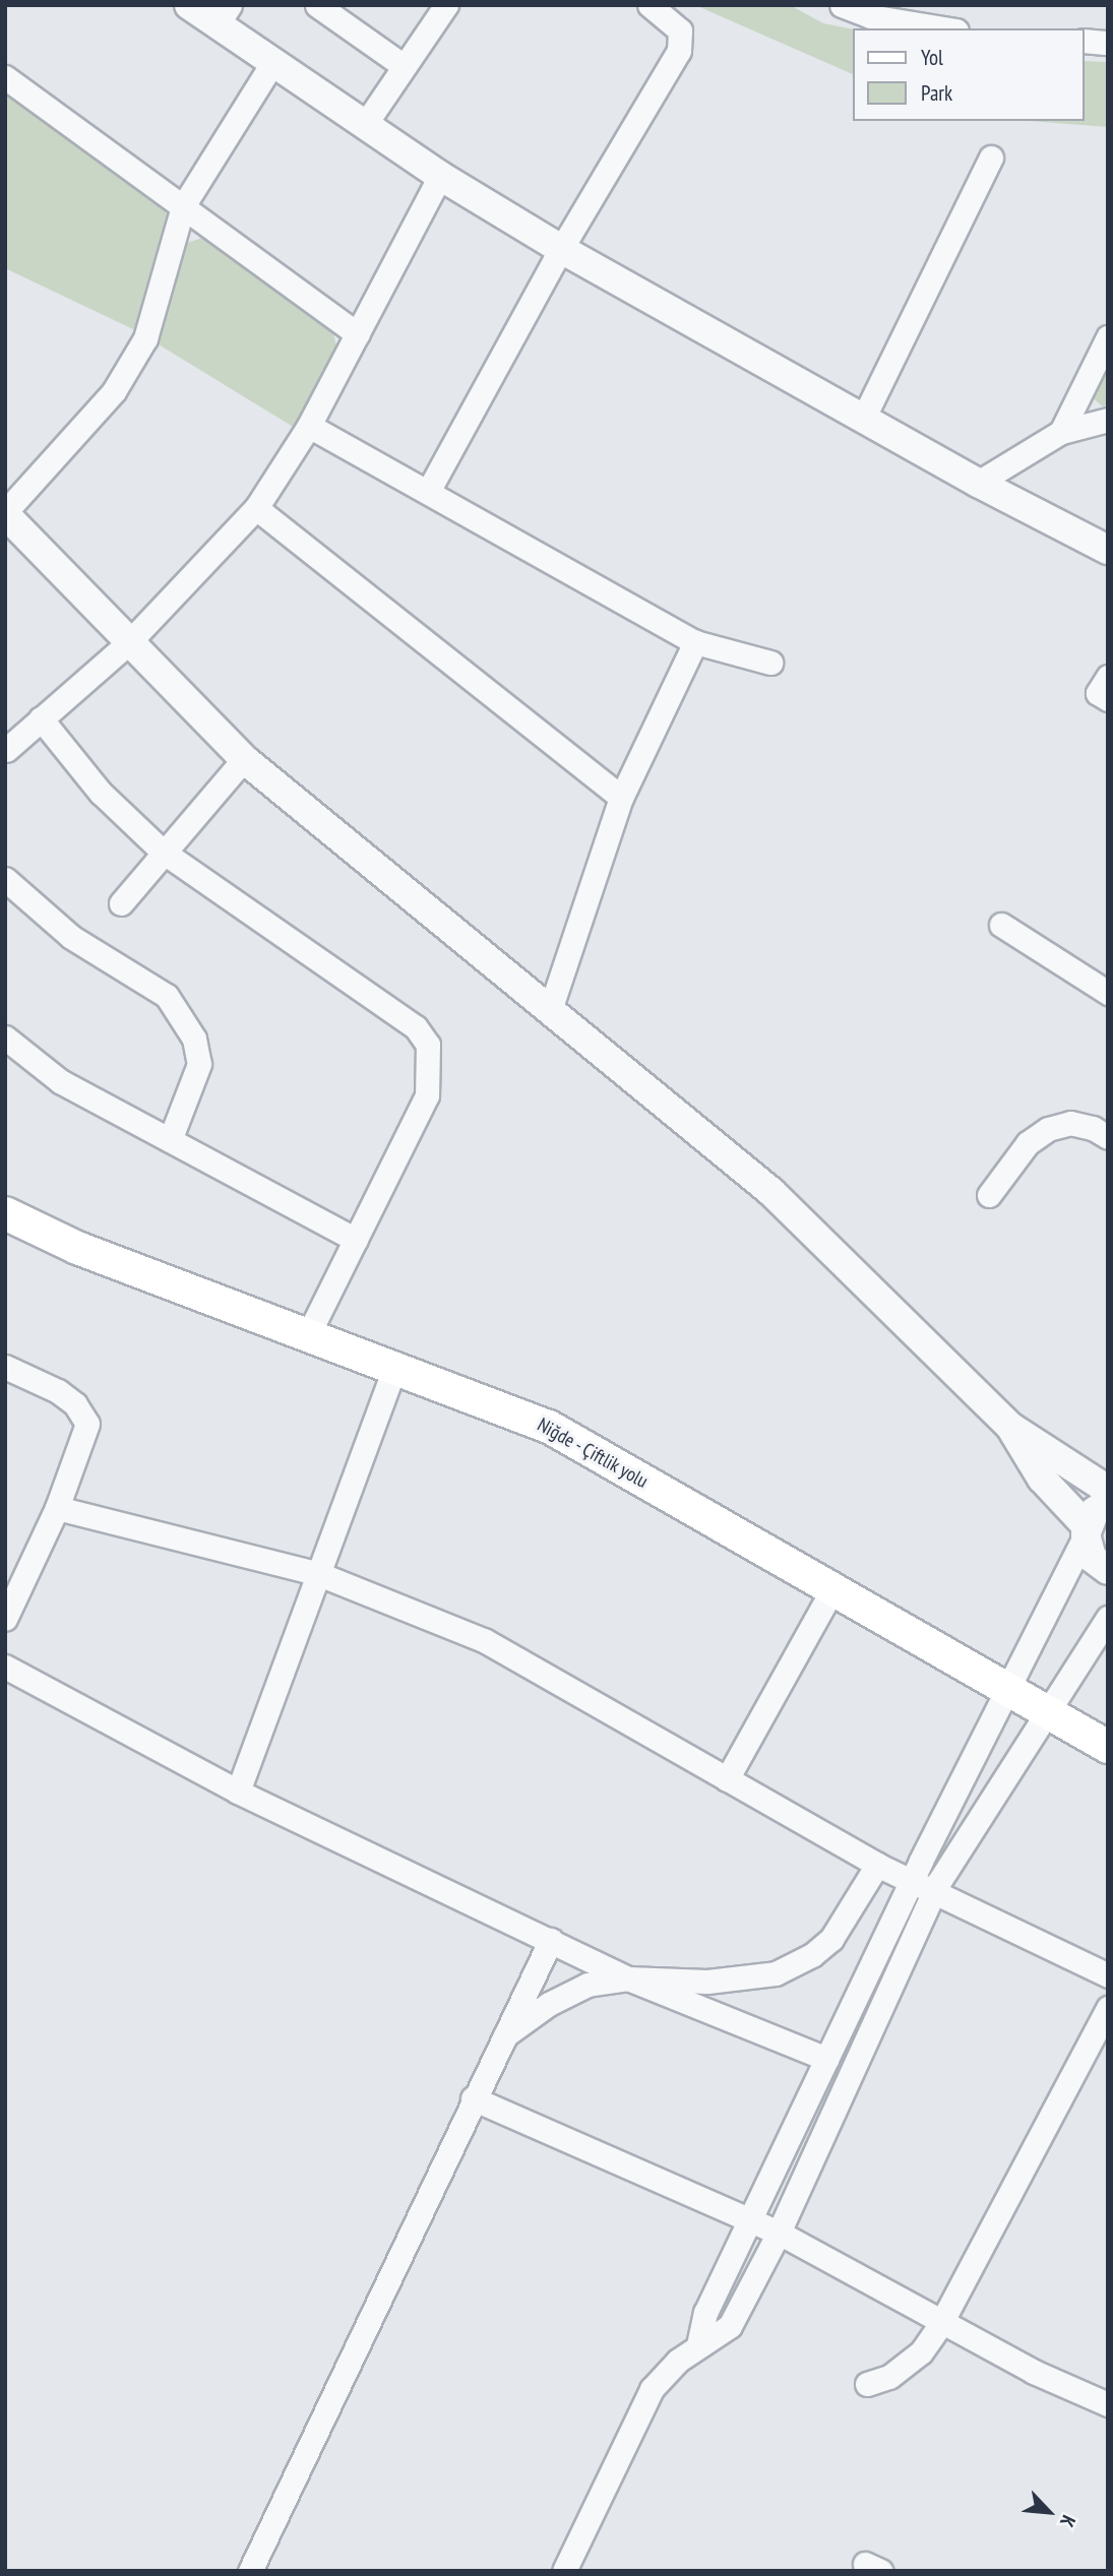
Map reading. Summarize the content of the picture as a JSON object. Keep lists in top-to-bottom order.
{
  "streets": {
    "main road": ["Niğde - Çiftlik yolu"]
  },
  "legend": ["Yol", "Park"],
  "north": "bottom right"
}
